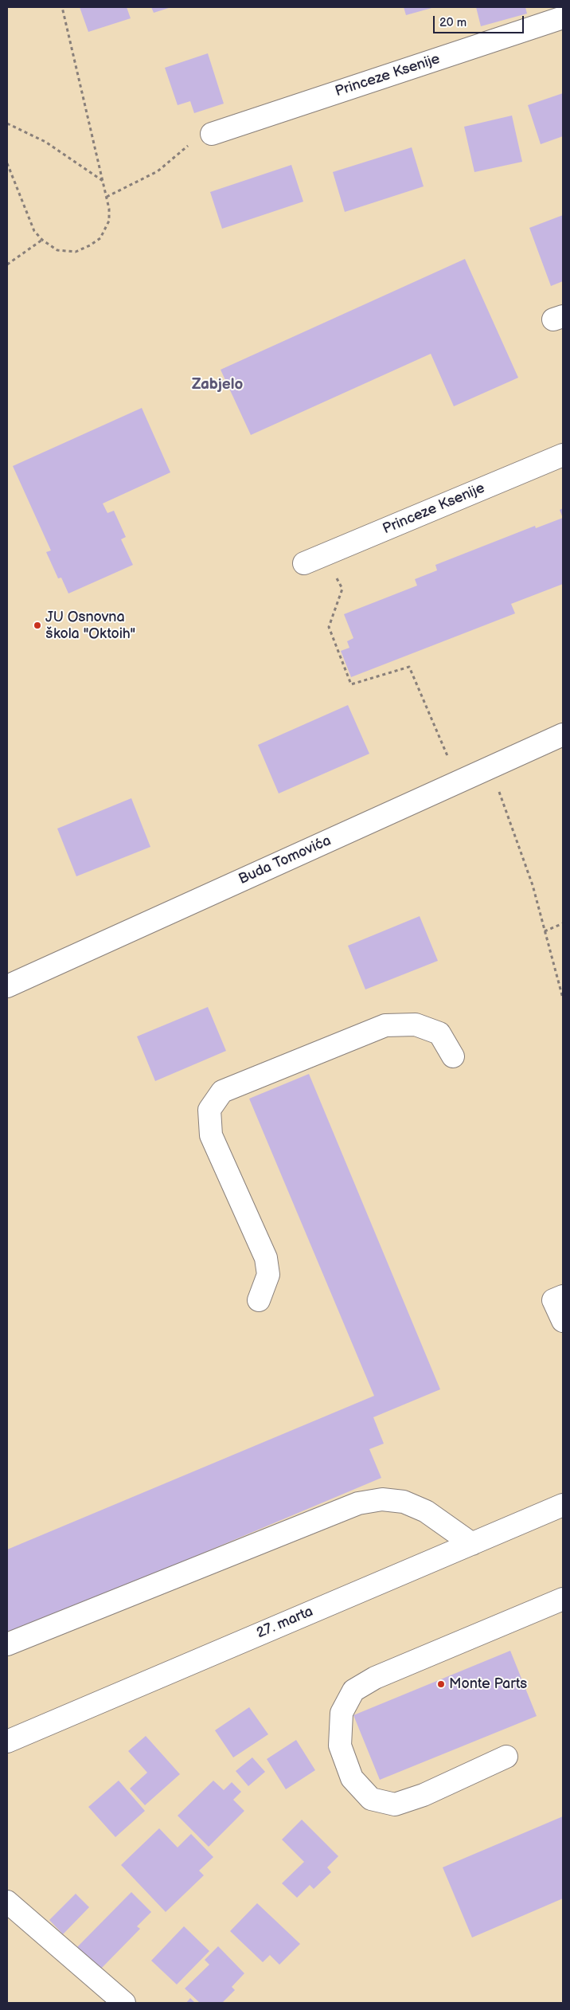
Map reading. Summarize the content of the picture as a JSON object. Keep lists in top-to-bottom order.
{
  "streets": {
    "street": ["Princeze Ksenije", "Buda Tomovića", "27. marta"]
  },
  "districts": ["Zabjelo"],
  "places": ["JU Osnovna škola \"Oktoih\"", "Monte Parts"],
  "scale_bar": "20 m"
}
